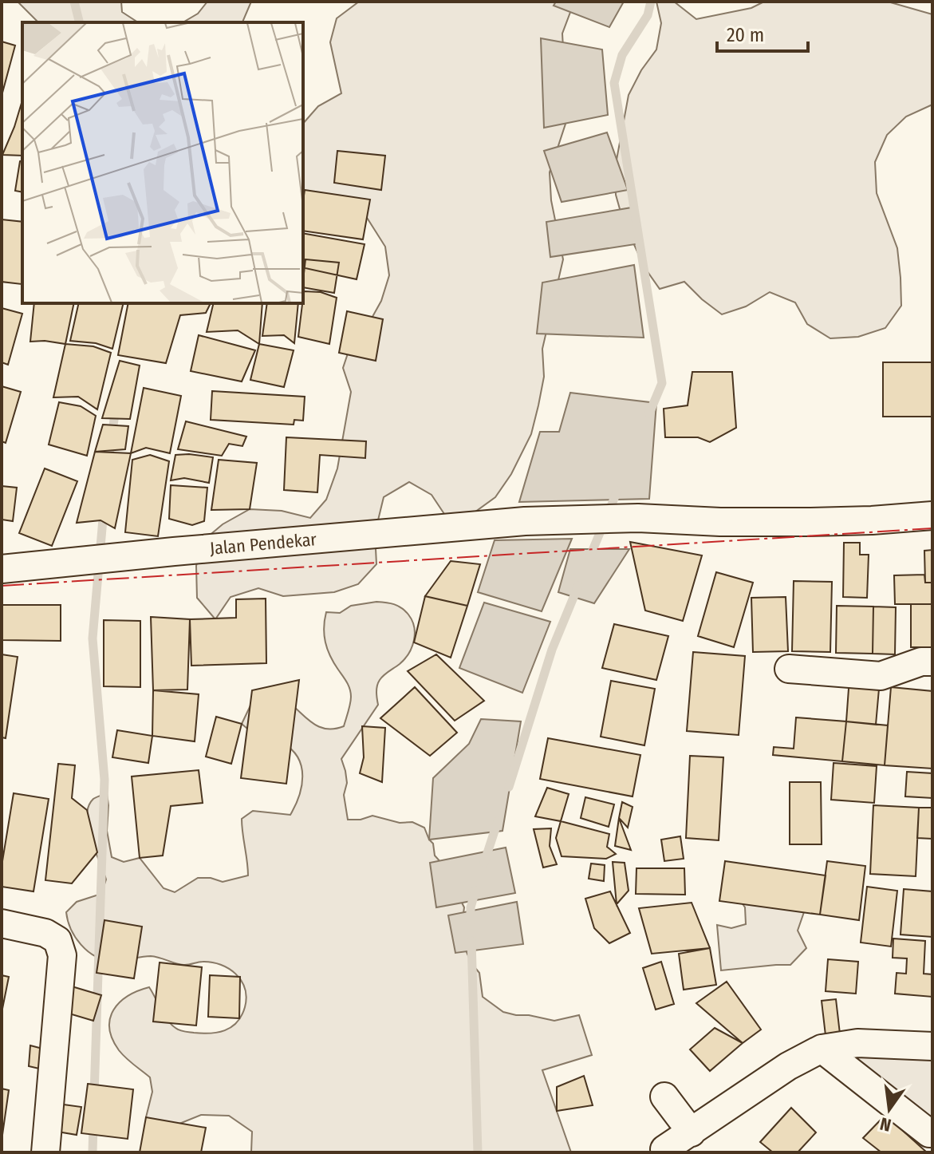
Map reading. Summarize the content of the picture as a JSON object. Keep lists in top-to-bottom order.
{
  "streets": {
    "street": ["Jalan Pendekar"]
  },
  "scale_bar": "20 m",
  "north": "bottom"
}
